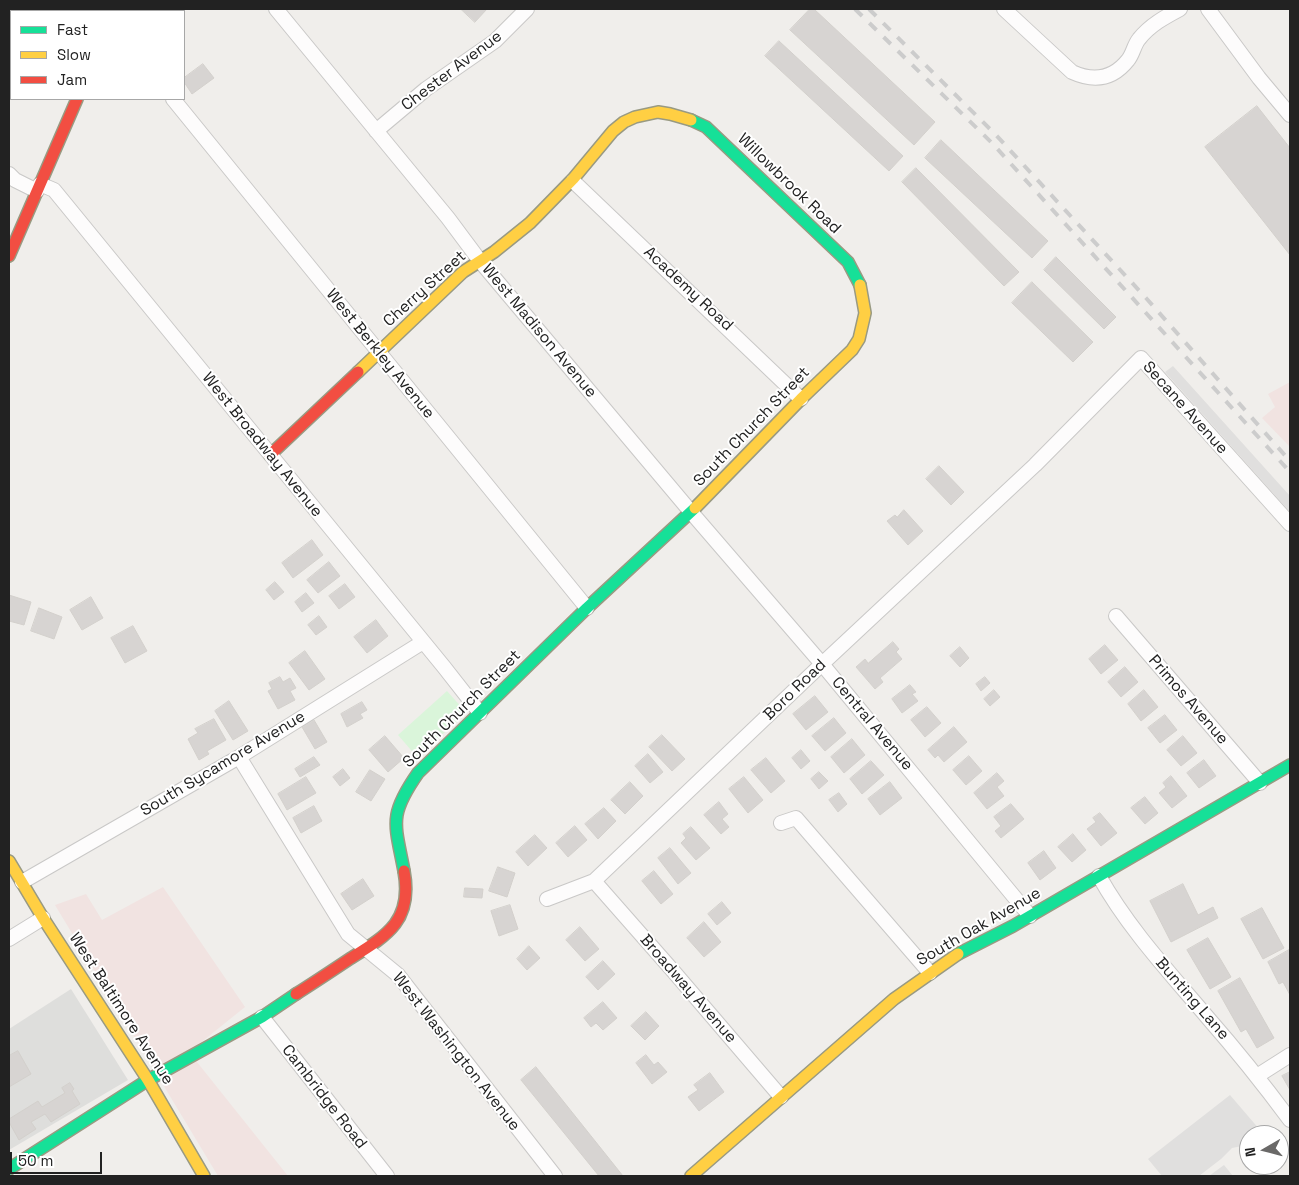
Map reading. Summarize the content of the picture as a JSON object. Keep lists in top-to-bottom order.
{
  "streets": {
    "street": [
      "Chester Avenue",
      "Willowbrook Road",
      "Cherry Street",
      "Academy Road",
      "West Madison Avenue",
      "West Berkley Avenue",
      "Secane Avenue",
      "South Church Street",
      "West Broadway Avenue",
      "Boro Road",
      "Primos Avenue",
      "Central Avenue",
      "South Sycamore Avenue",
      "South Oak Avenue",
      "Broadway Avenue",
      "Bunting Lane",
      "West Baltimore Avenue",
      "West Washington Avenue",
      "Cambridge Road"
    ]
  },
  "crossings": [
    ["Chester Avenue", "West Madison Avenue"],
    ["Willowbrook Road", "Cherry Street"],
    ["Willowbrook Road", "South Church Street"],
    ["Cherry Street", "Academy Road"],
    ["Cherry Street", "West Madison Avenue"],
    ["Cherry Street", "West Berkley Avenue"],
    ["Cherry Street", "West Broadway Avenue"],
    ["Academy Road", "South Church Street"],
    ["West Madison Avenue", "South Church Street"],
    ["West Madison Avenue", "Central Avenue"],
    ["West Berkley Avenue", "South Church Street"],
    ["Secane Avenue", "Boro Road"],
    ["South Church Street", "West Broadway Avenue"],
    ["South Church Street", "Central Avenue"],
    ["South Church Street", "West Baltimore Avenue"],
    ["South Church Street", "West Washington Avenue"],
    ["South Church Street", "Cambridge Road"],
    ["West Broadway Avenue", "South Sycamore Avenue"],
    ["Boro Road", "Central Avenue"],
    ["Boro Road", "Broadway Avenue"],
    ["Primos Avenue", "South Oak Avenue"],
    ["Central Avenue", "South Oak Avenue"],
    ["South Sycamore Avenue", "West Baltimore Avenue"],
    ["South Sycamore Avenue", "West Washington Avenue"],
    ["South Oak Avenue", "Broadway Avenue"],
    ["South Oak Avenue", "Bunting Lane"]
  ],
  "legend": ["Fast", "Slow", "Jam"],
  "scale_bar": "50 m",
  "north": "left"
}
